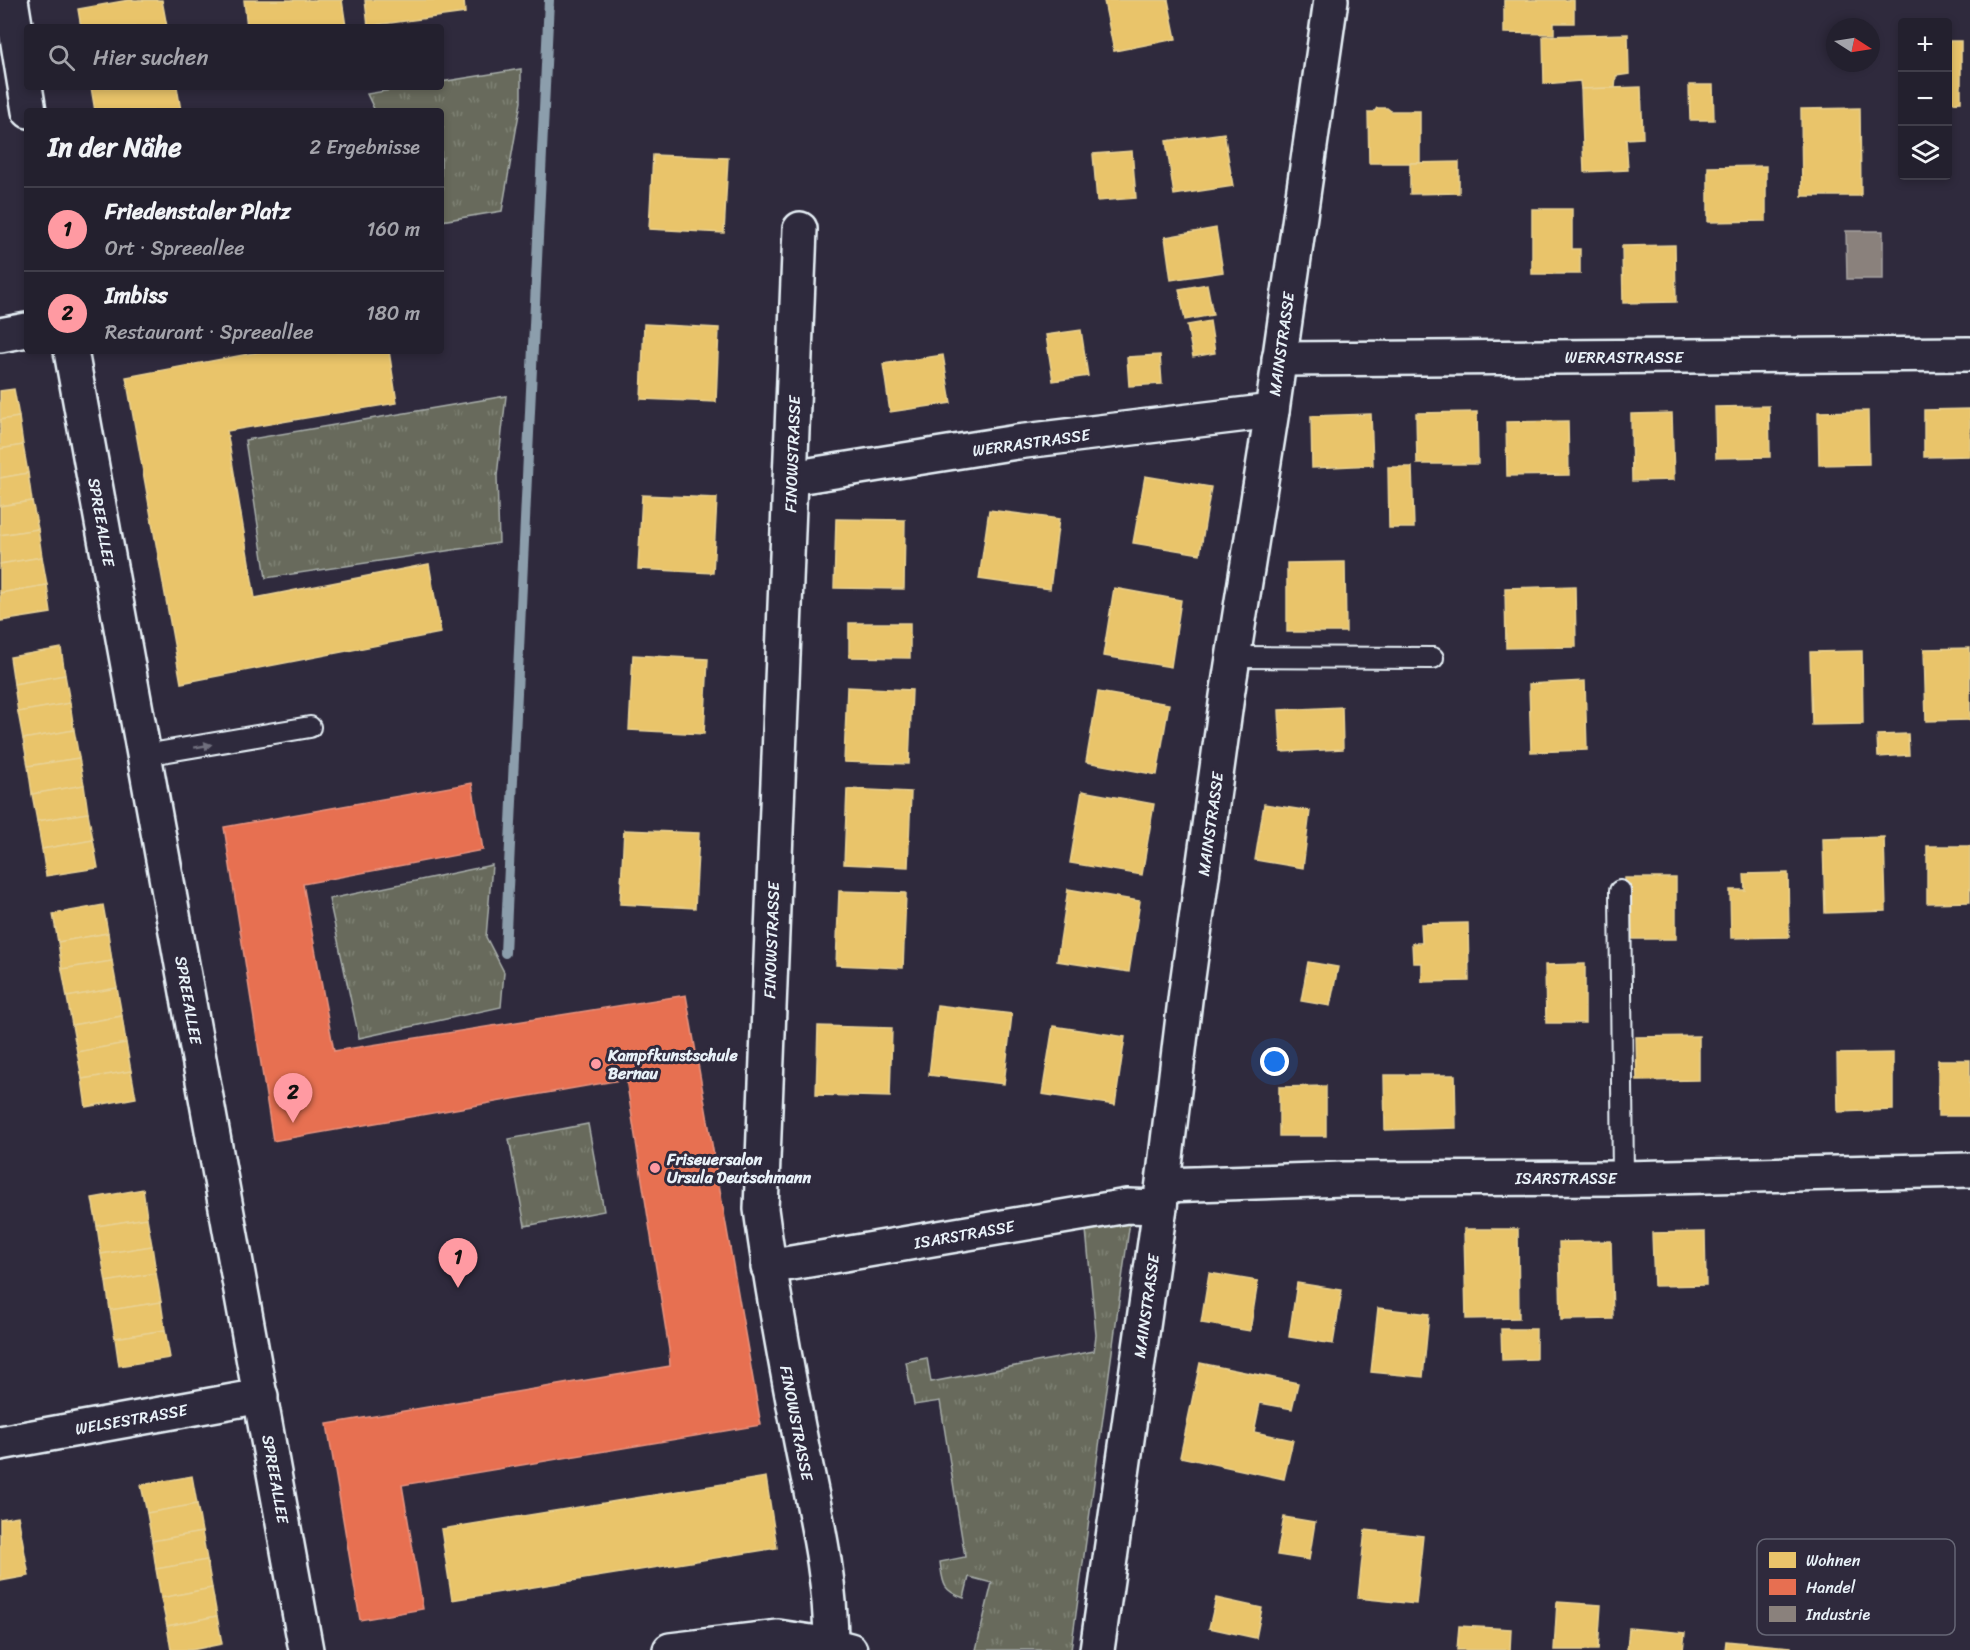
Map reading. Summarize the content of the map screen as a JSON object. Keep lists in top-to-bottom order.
{
  "streets": {
    "street": [
      "MAINSTRASSE",
      "WERRASTRASSE",
      "FINOWSTRASSE",
      "SPREEALLEE",
      "ISARSTRASSE",
      "WELSESTRASSE"
    ]
  },
  "crossings": [
    ["MAINSTRASSE", "WERRASTRASSE"],
    ["MAINSTRASSE", "ISARSTRASSE"],
    ["WERRASTRASSE", "FINOWSTRASSE"],
    ["FINOWSTRASSE", "ISARSTRASSE"],
    ["SPREEALLEE", "WELSESTRASSE"]
  ],
  "places": ["Kampfkunstschule Bernau", "Friseuersalon Ursula Deutschmann"],
  "legend": ["Wohnen", "Handel", "Industrie"],
  "north": "right",
  "page": {
    "map_buttons": ["+", "−"],
    "search": "Hier suchen",
    "heading": ["In der Nähe", "2 Ergebnisse"],
    "list": [
      {
        "mark": "1",
        "name": "Friedenstaler Platz",
        "note": "Ort · Spreeallee",
        "value": "160 m"
      },
      {
        "mark": "2",
        "name": "Imbiss",
        "note": "Restaurant · Spreeallee",
        "value": "180 m"
      }
    ],
    "pins": ["2", "1"]
  }
}
